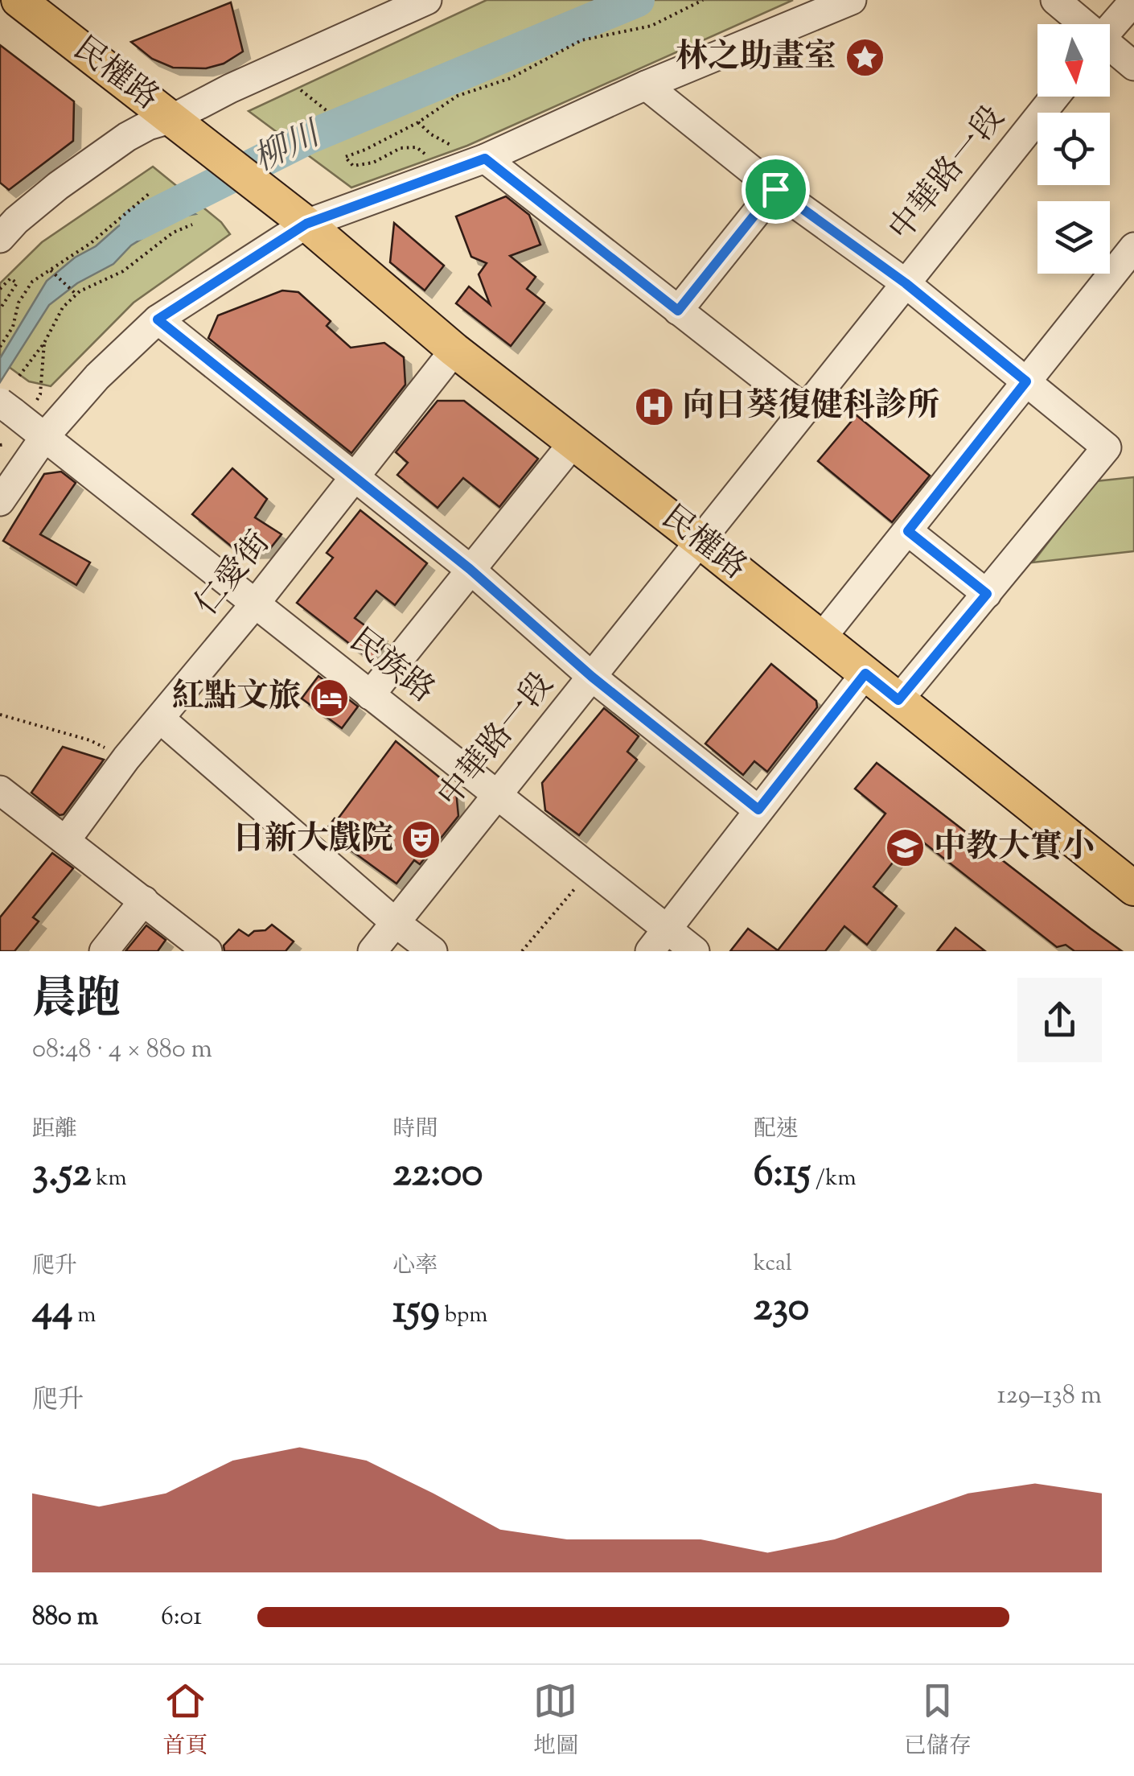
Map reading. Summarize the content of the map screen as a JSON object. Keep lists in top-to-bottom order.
{
  "streets": {
    "main road": ["民權路"],
    "street": ["中華路一段", "仁愛街", "民族路"]
  },
  "crossings": [
    ["民權路", "中華路一段"],
    ["民權路", "仁愛街"],
    ["中華路一段", "民族路"],
    ["仁愛街", "民族路"]
  ],
  "water": ["柳川"],
  "places": {
    "place": ["林之助畫室"],
    "hospital": ["向日葵復健科診所"],
    "hotel": ["紅點文旅"],
    "theatre": ["日新大戲院"],
    "school or university": ["中教大實小"]
  },
  "north": "bottom",
  "page": {
    "heading": ["晨跑", "08:48 · 4 × 880 m"],
    "stats": [
      ["距離", "3.52 km"],
      ["時間", "22:00"],
      ["配速", "6:15 /km"],
      ["爬升", "44 m"],
      ["心率", "159 bpm"],
      ["kcal", "230"]
    ],
    "chart": ["爬升", "129–138 m"],
    "list": [
      {
        "name": "880 m",
        "note": "6:01"
      }
    ],
    "tabs": ["首頁", "地圖", "已儲存"]
  }
}
